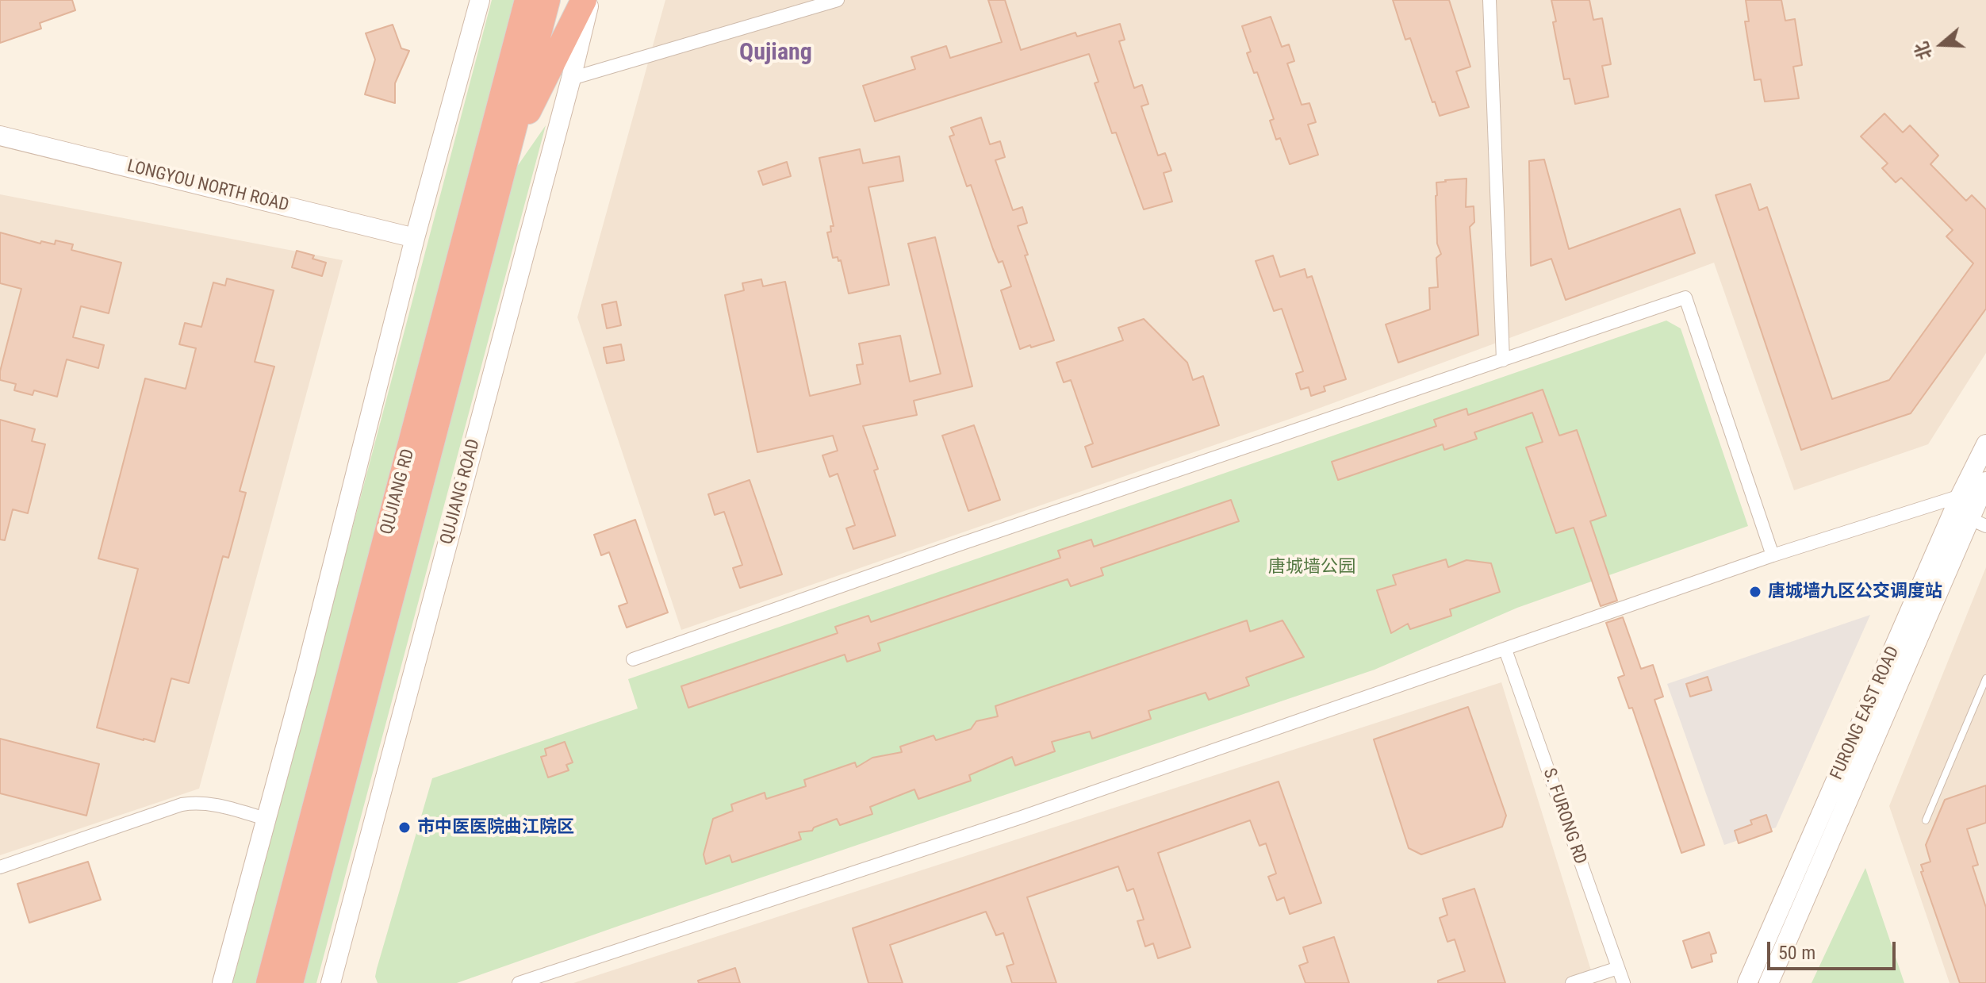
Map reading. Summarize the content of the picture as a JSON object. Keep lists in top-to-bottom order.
{
  "streets": {
    "highway": ["QUJIANG RD"],
    "main road": ["LONGYOU NORTH ROAD", "QUJIANG ROAD", "FURONG EAST ROAD"],
    "street": ["S. FURONG RD"]
  },
  "districts": ["Qujiang"],
  "parks": ["唐城墙公园"],
  "places": ["唐城墙九区公交调度站", "市中医医院曲江院区"],
  "scale_bar": "50 m",
  "north": "left"
}
